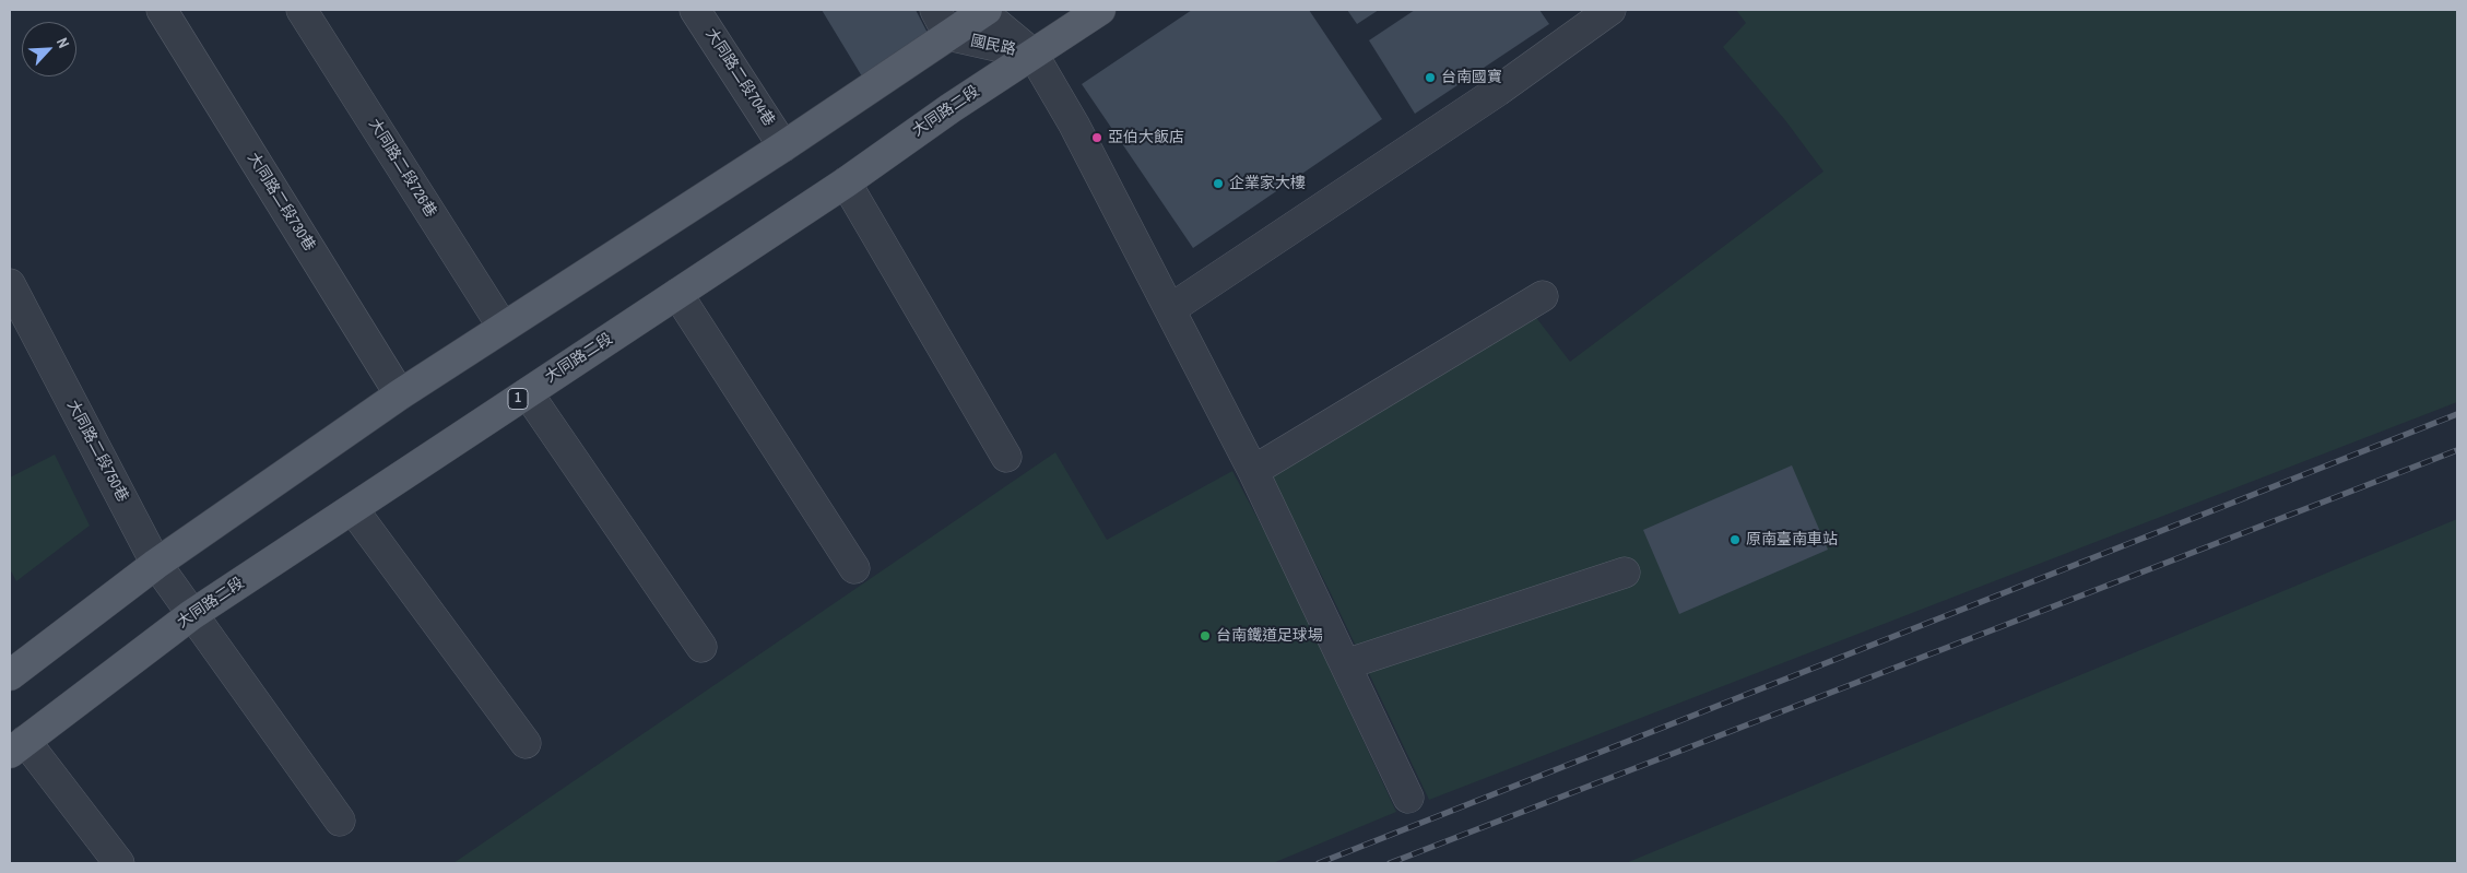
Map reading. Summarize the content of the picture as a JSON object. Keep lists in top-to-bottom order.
{
  "streets": {
    "main road": ["大同路二段", "1"],
    "street": [
      "國民路",
      "大同路二段704巷",
      "大同路二段726巷",
      "大同路二段730巷",
      "大同路二段750巷"
    ]
  },
  "crossings": [
    ["國民路", "大同路二段"],
    ["大同路二段", "大同路二段750巷"]
  ],
  "places": [
    "台南國寶",
    "亞伯大飯店",
    "企業家大樓",
    "原南臺南車站",
    "台南鐵道足球場"
  ],
  "north": "top right"
}
